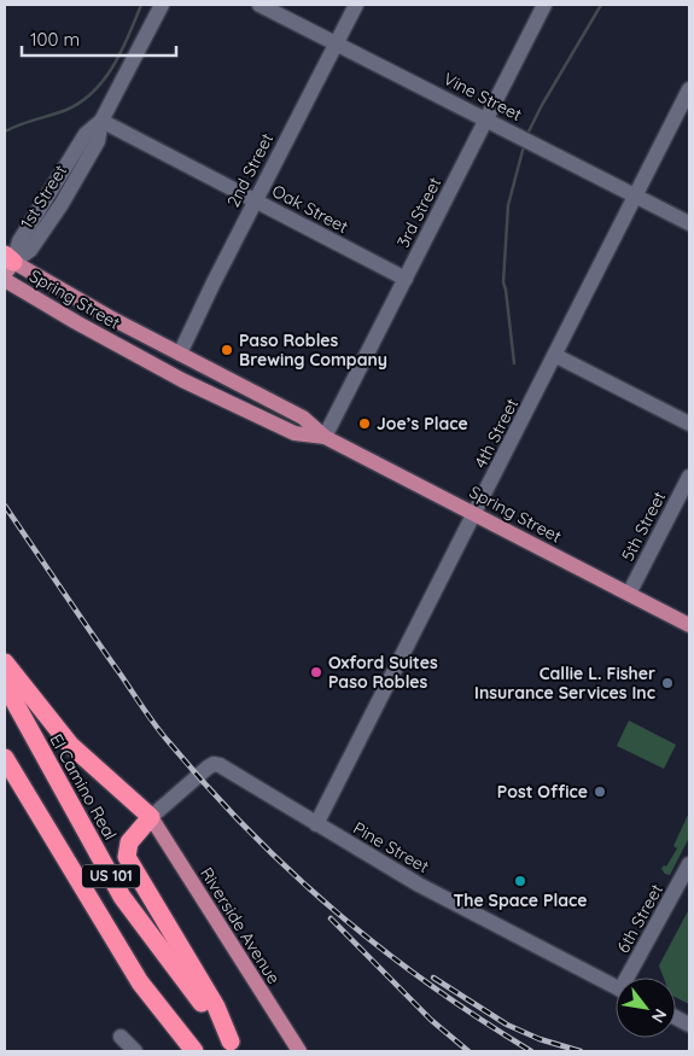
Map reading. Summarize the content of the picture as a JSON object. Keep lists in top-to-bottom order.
{
  "streets": {
    "highway": ["El Camino Real", "US 101"],
    "main road": ["Spring Street", "Riverside Avenue"],
    "street": [
      "Vine Street",
      "2nd Street",
      "1st Street",
      "Oak Street",
      "3rd Street",
      "4th Street",
      "5th Street",
      "Pine Street",
      "6th Street"
    ]
  },
  "crossings": [
    ["Vine Street", "2nd Street"],
    ["Vine Street", "3rd Street"],
    ["Vine Street", "4th Street"],
    ["2nd Street", "Oak Street"],
    ["2nd Street", "Spring Street"],
    ["1st Street", "Oak Street"],
    ["1st Street", "Spring Street"],
    ["Oak Street", "3rd Street"],
    ["3rd Street", "Spring Street"],
    ["Spring Street", "4th Street"],
    ["Spring Street", "5th Street"],
    ["4th Street", "Pine Street"],
    ["Pine Street", "Riverside Avenue"]
  ],
  "places": [
    "Paso Robles Brewing Company",
    "Joe’s Place",
    "Oxford Suites Paso Robles",
    "Callie L. Fisher Insurance Services Inc",
    "Post Office",
    "The Space Place"
  ],
  "scale_bar": "100 m",
  "north": "bottom right"
}
